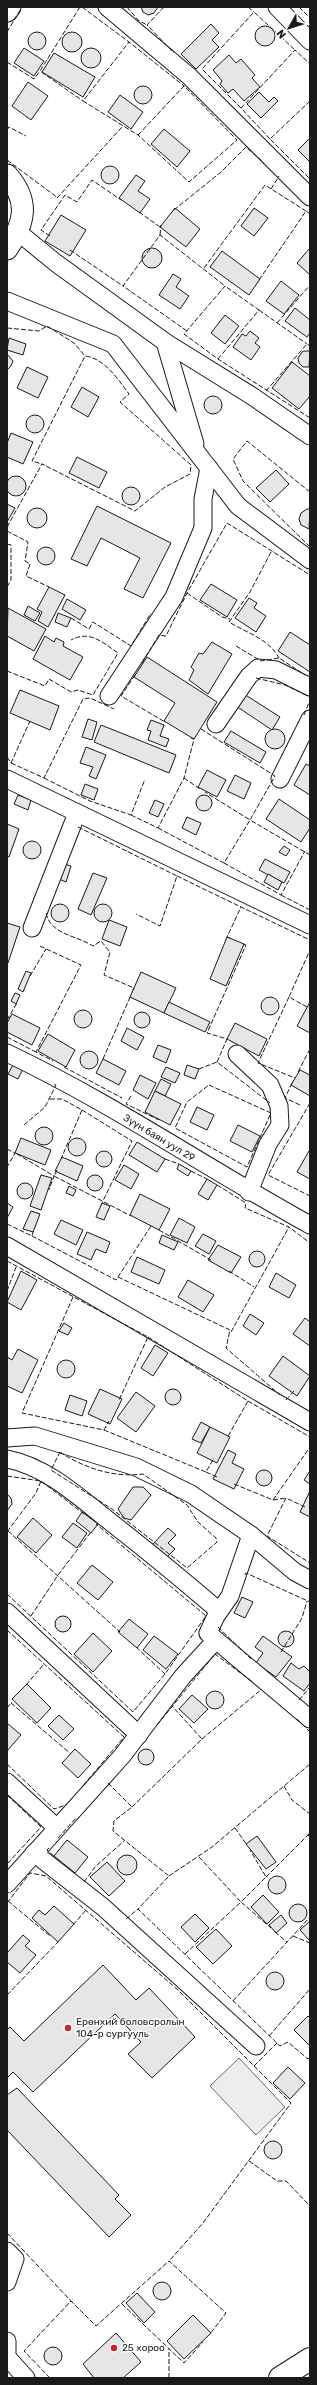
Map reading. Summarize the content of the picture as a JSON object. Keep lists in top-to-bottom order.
{
  "streets": {
    "street": ["Зүүн баян уул 29"]
  },
  "places": ["Ерөнхий боловсролын 104-р сургууль", "25 хороо"],
  "north": "bottom left"
}
